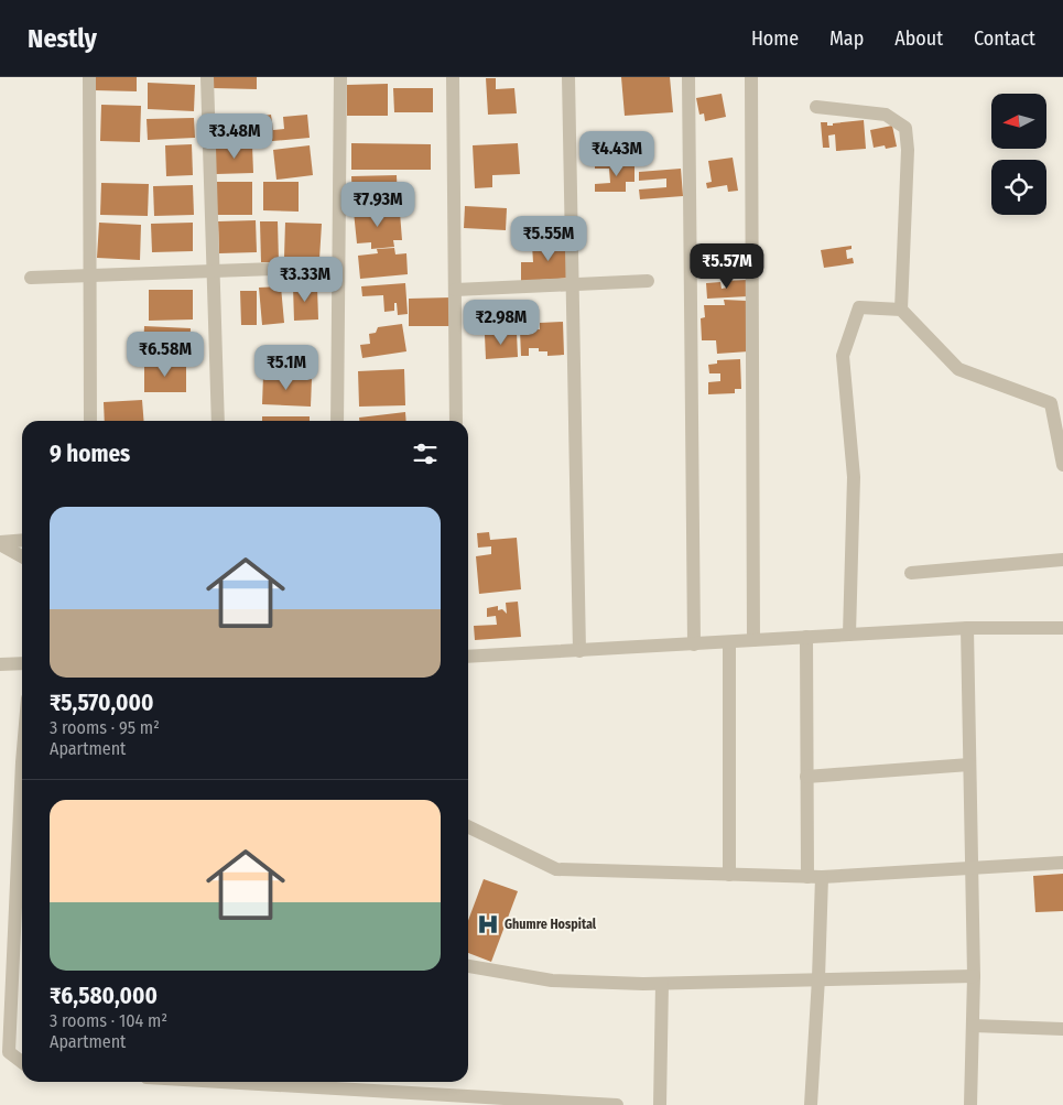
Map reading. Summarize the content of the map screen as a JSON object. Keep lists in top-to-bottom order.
{
  "places": {
    "hospital": ["Ghumre Hospital"]
  },
  "north": "left",
  "page": {
    "header": "Nestly",
    "nav": [
      "Home",
      "Map",
      "About",
      "Contact"
    ],
    "price": [
      "₹3.48M",
      "₹4.43M",
      "₹7.93M",
      "₹5.55M",
      "₹5.57M",
      "₹3.33M",
      "₹2.98M",
      "₹6.58M",
      "₹5.1M"
    ],
    "heading": "9 homes",
    "list": [
      {
        "name": "₹5,570,000",
        "note": "3 rooms · 95 m² · Apartment"
      },
      {
        "name": "₹6,580,000",
        "note": "3 rooms · 104 m² · Apartment"
      }
    ]
  }
}
